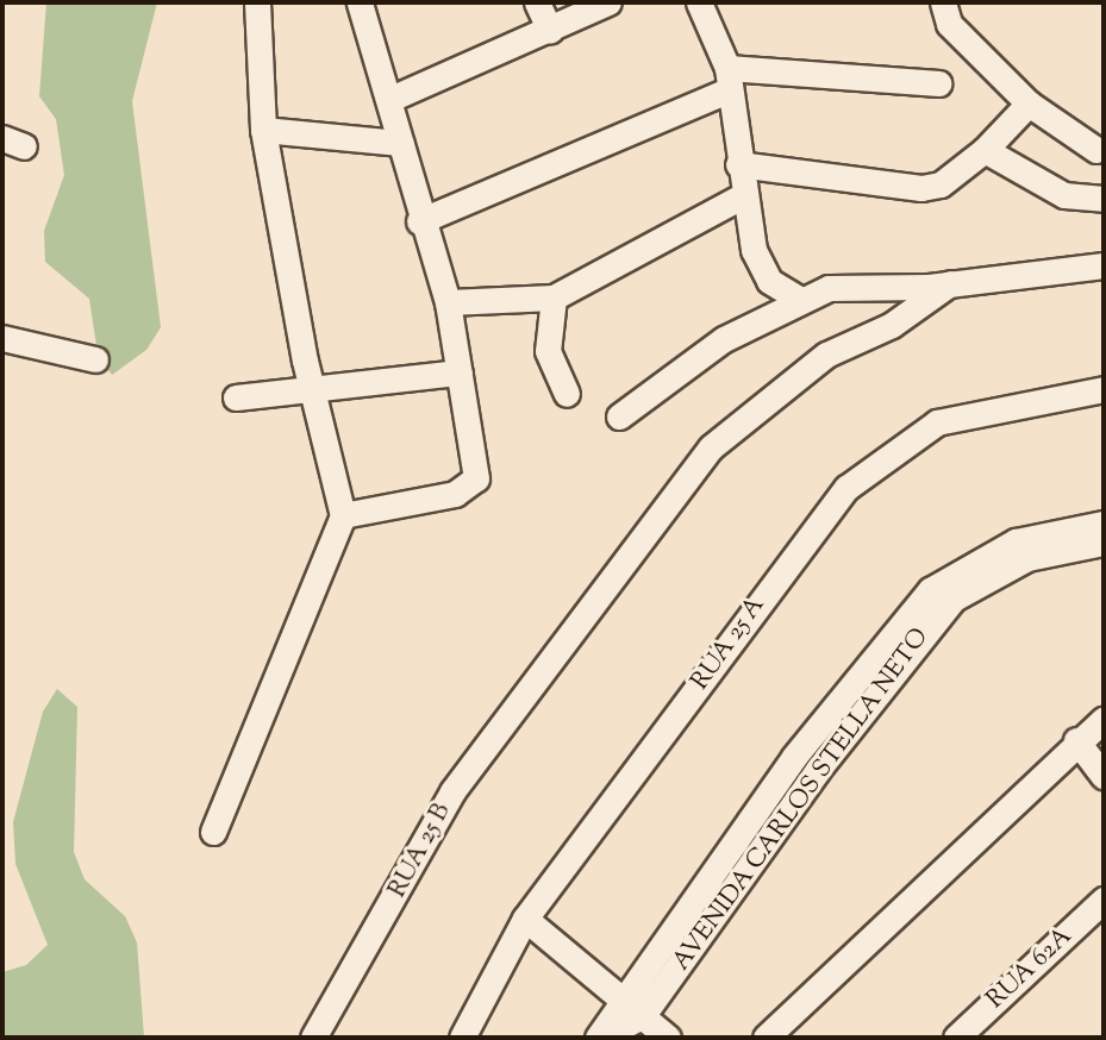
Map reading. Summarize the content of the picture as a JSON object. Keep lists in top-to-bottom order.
{
  "streets": {
    "street": [
      "RUA 25 A",
      "AVENIDA CARLOS STELLA NETO",
      "RUA 25 B",
      "RUA 62A"
    ]
  }
}
